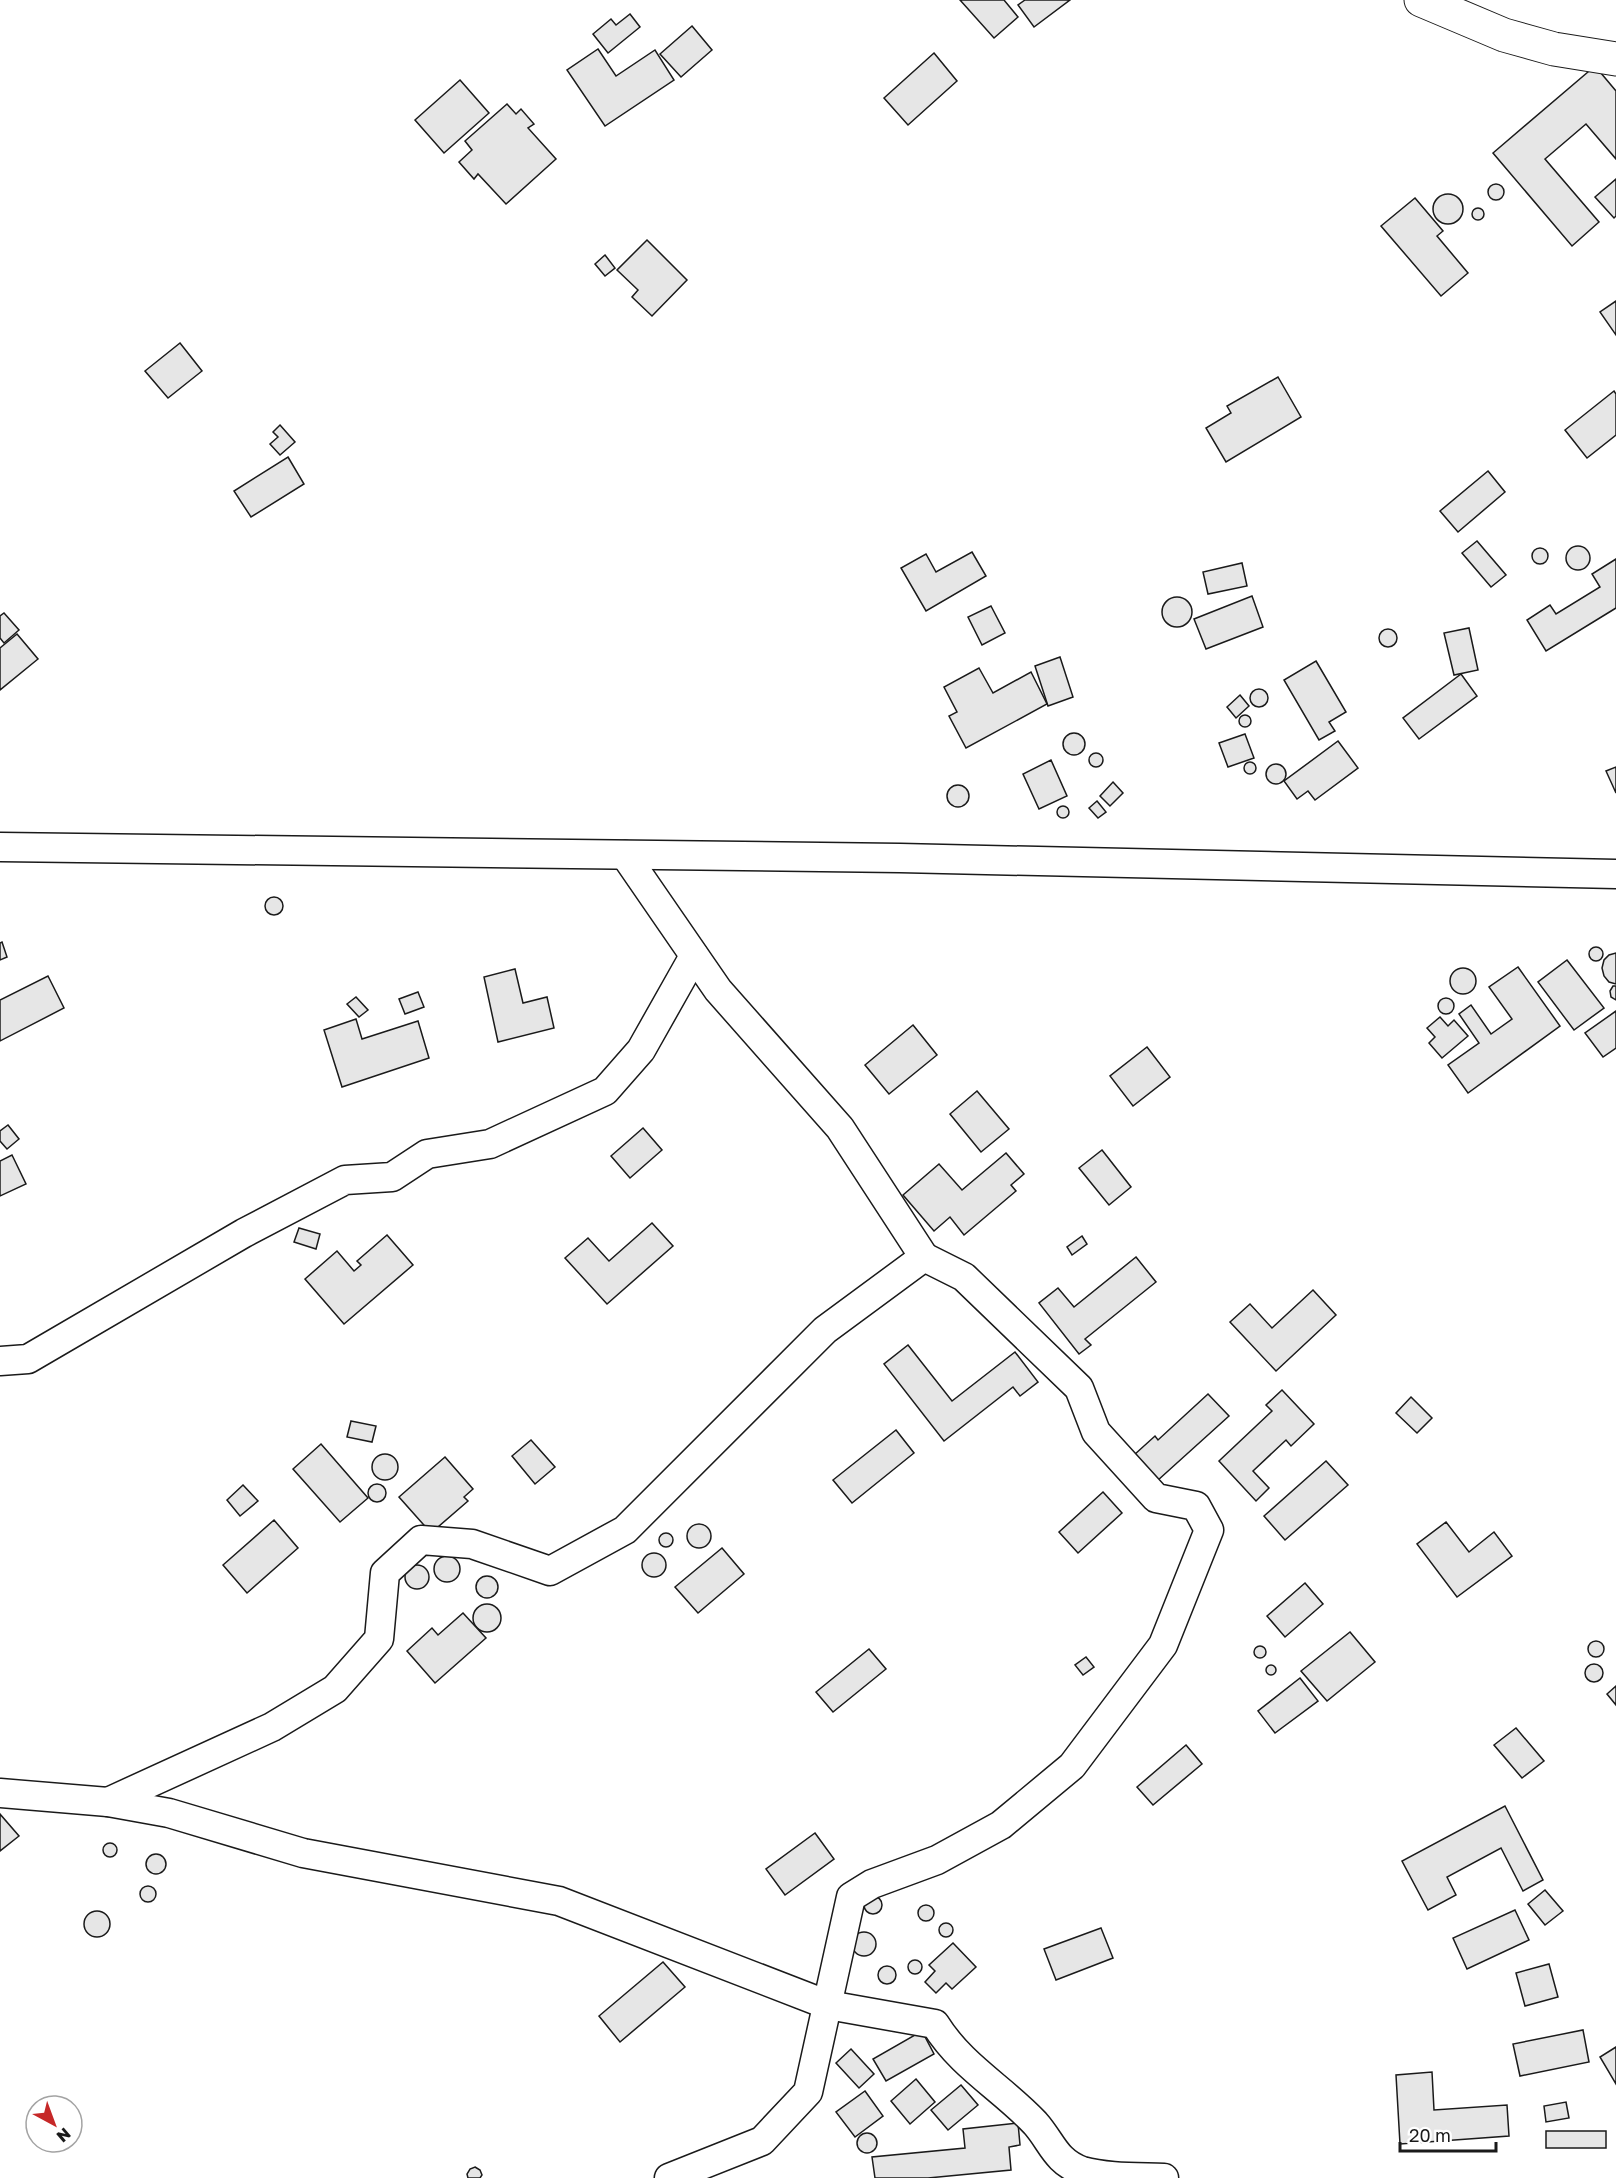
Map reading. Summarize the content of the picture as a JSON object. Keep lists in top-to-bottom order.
{
  "scale_bar": "20 m",
  "north": "bottom right"
}
